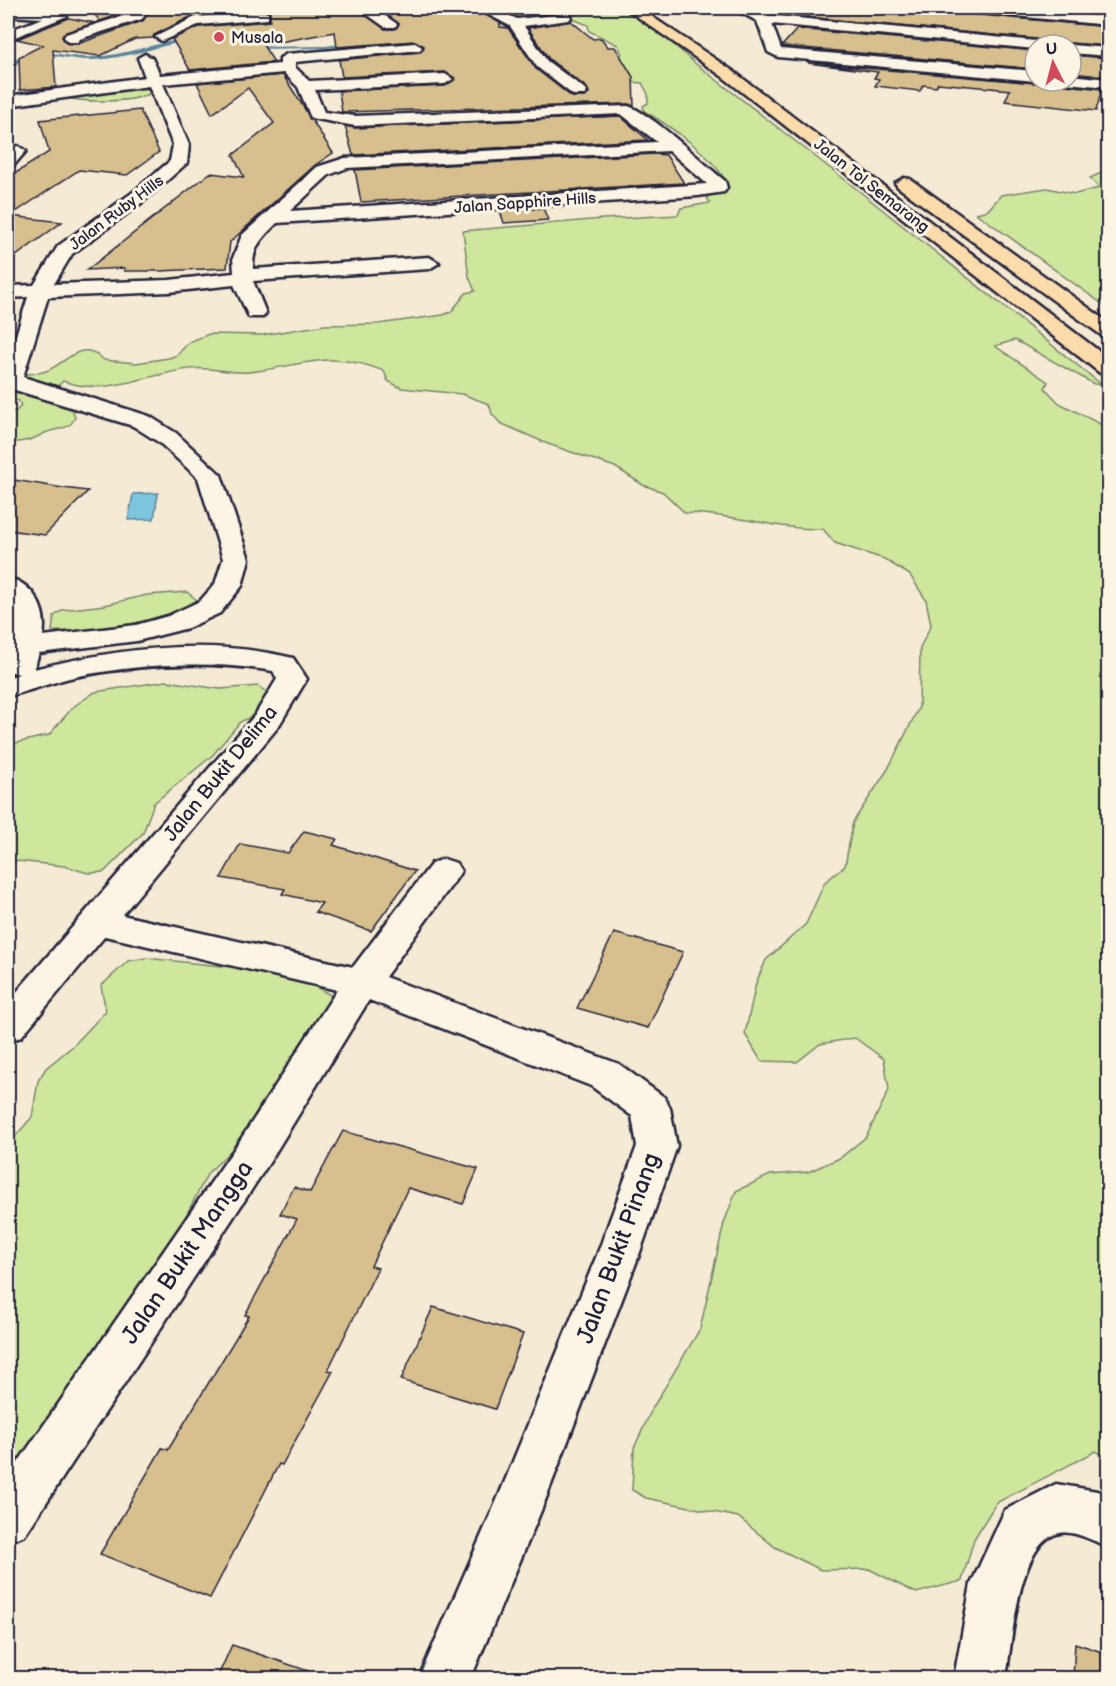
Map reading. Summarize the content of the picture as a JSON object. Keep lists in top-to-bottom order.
{
  "streets": {
    "highway": ["Jalan Tol Semarang"],
    "street": [
      "Jalan Sapphire Hills",
      "Jalan Ruby Hills",
      "Jalan Bukit Delima",
      "Jalan Bukit Pinang",
      "Jalan Bukit Mangga"
    ]
  },
  "crossings": [
    ["Jalan Bukit Pinang", "Jalan Bukit Mangga"]
  ],
  "places": ["Musala"],
  "north": "top"
}
